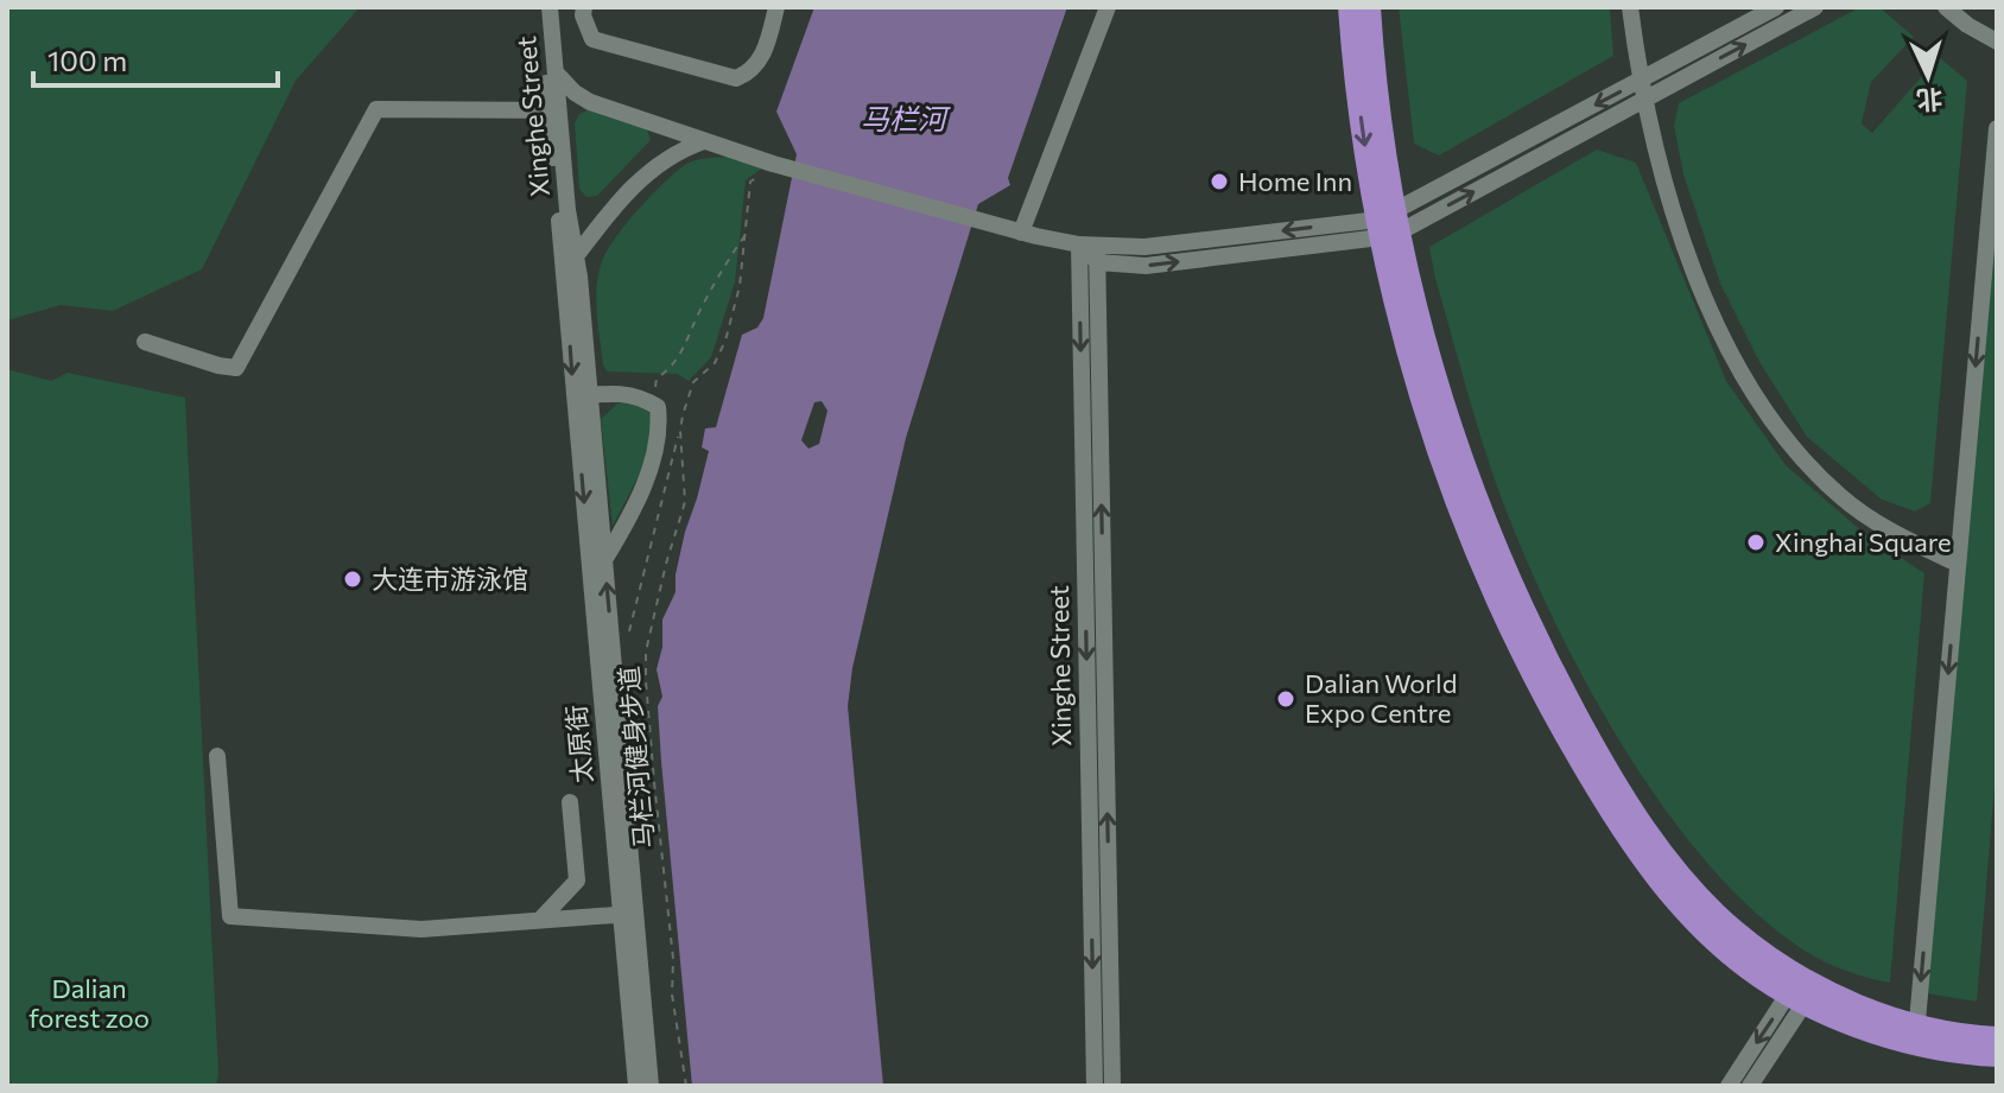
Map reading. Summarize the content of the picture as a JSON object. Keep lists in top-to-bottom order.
{
  "streets": {
    "street": ["Xinghe Street", "太原街"],
    "path": ["马栏河健身步道"]
  },
  "crossings": [
    ["Xinghe Street", "太原街"]
  ],
  "water": ["马栏河"],
  "parks": ["Dalian forest zoo"],
  "places": [
    "Home Inn",
    "Xinghai Square",
    "大连市游泳馆",
    "Dalian World Expo Centre"
  ],
  "scale_bar": "100 m",
  "north": "bottom"
}
